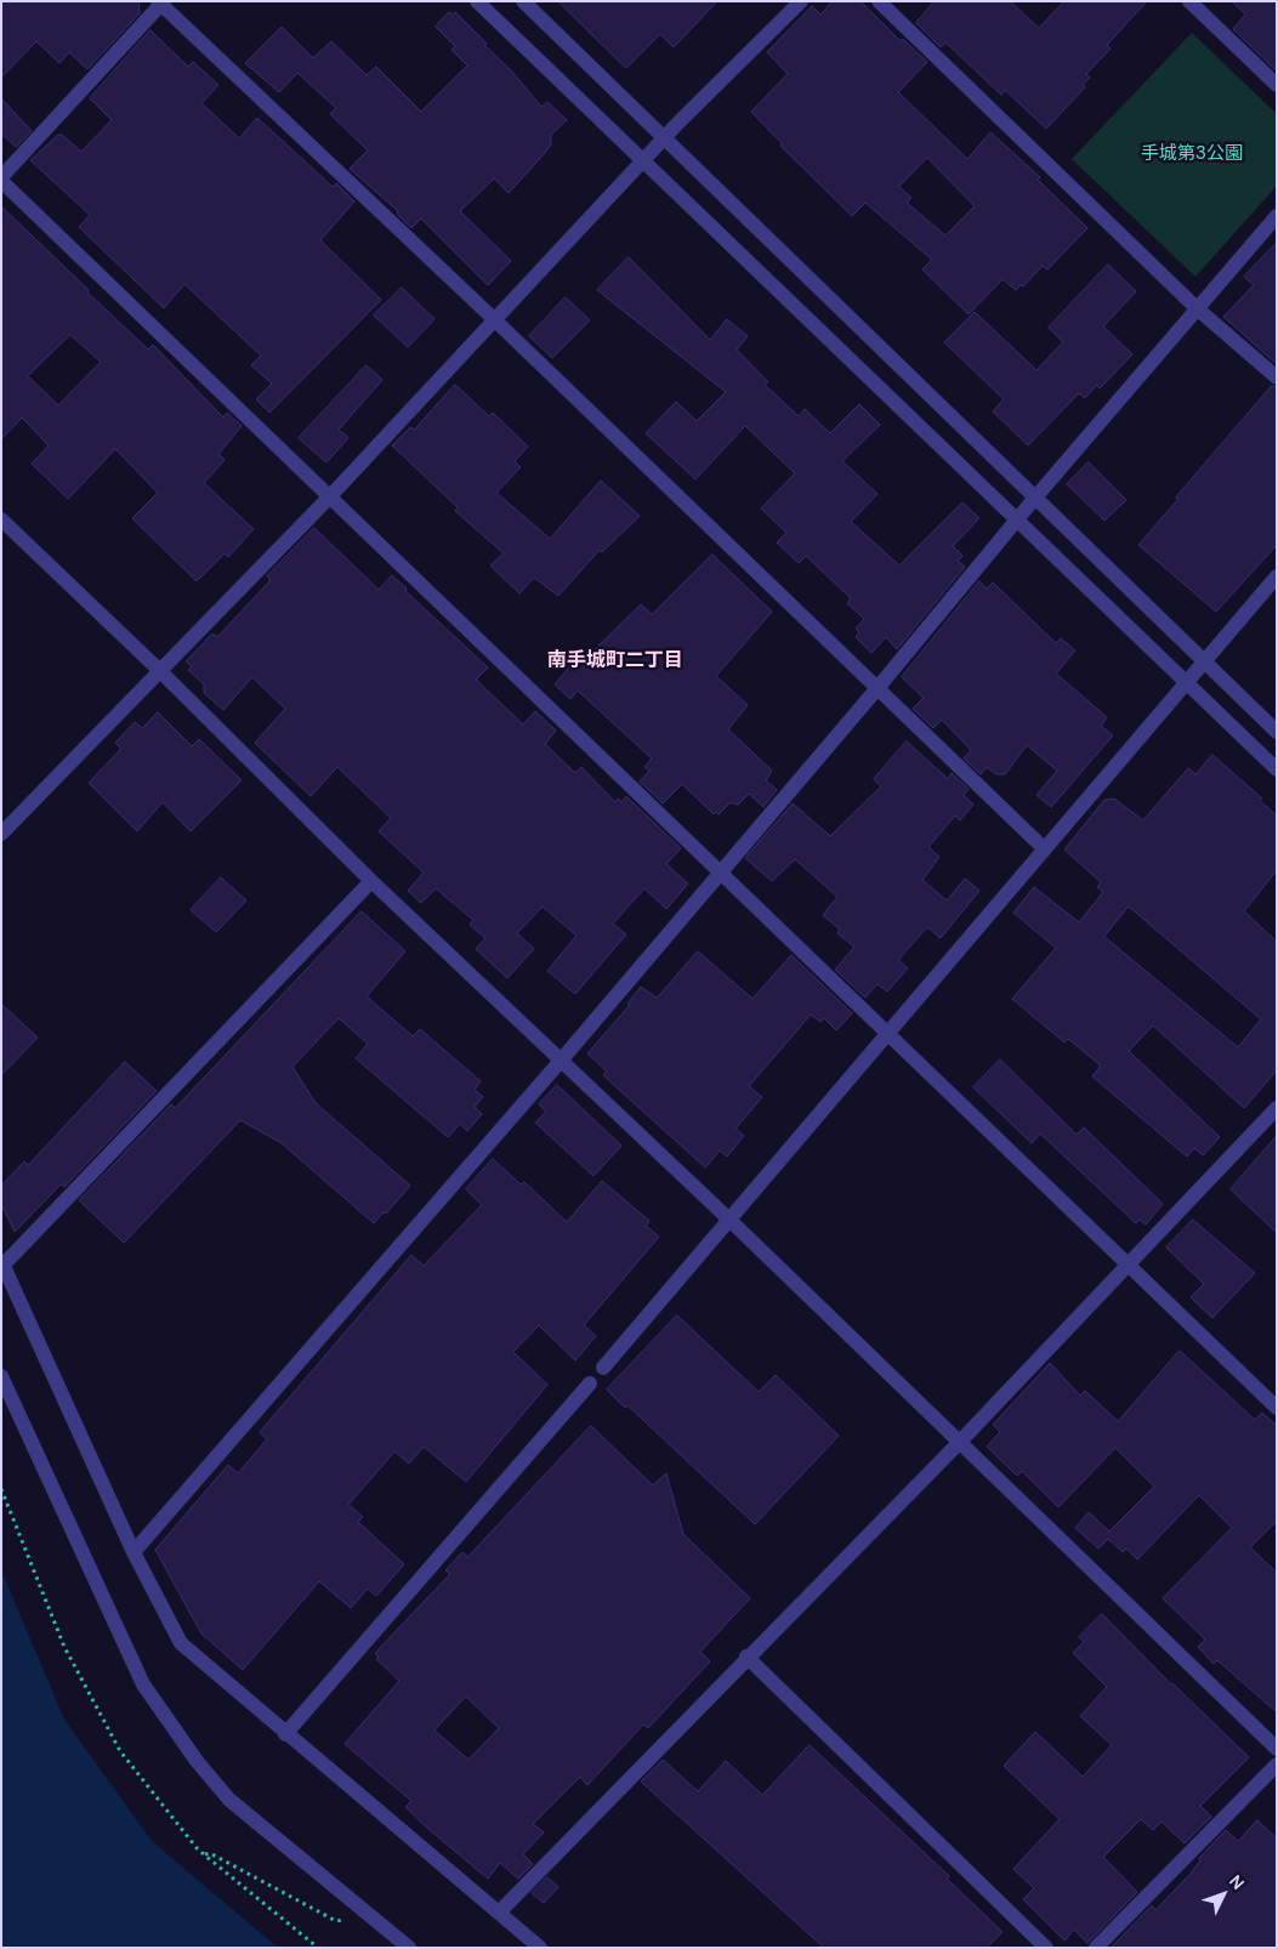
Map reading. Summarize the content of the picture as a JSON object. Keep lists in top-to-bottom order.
{
  "districts": ["南手城町二丁目"],
  "parks": ["手城第3公園"],
  "north": "top right"
}
